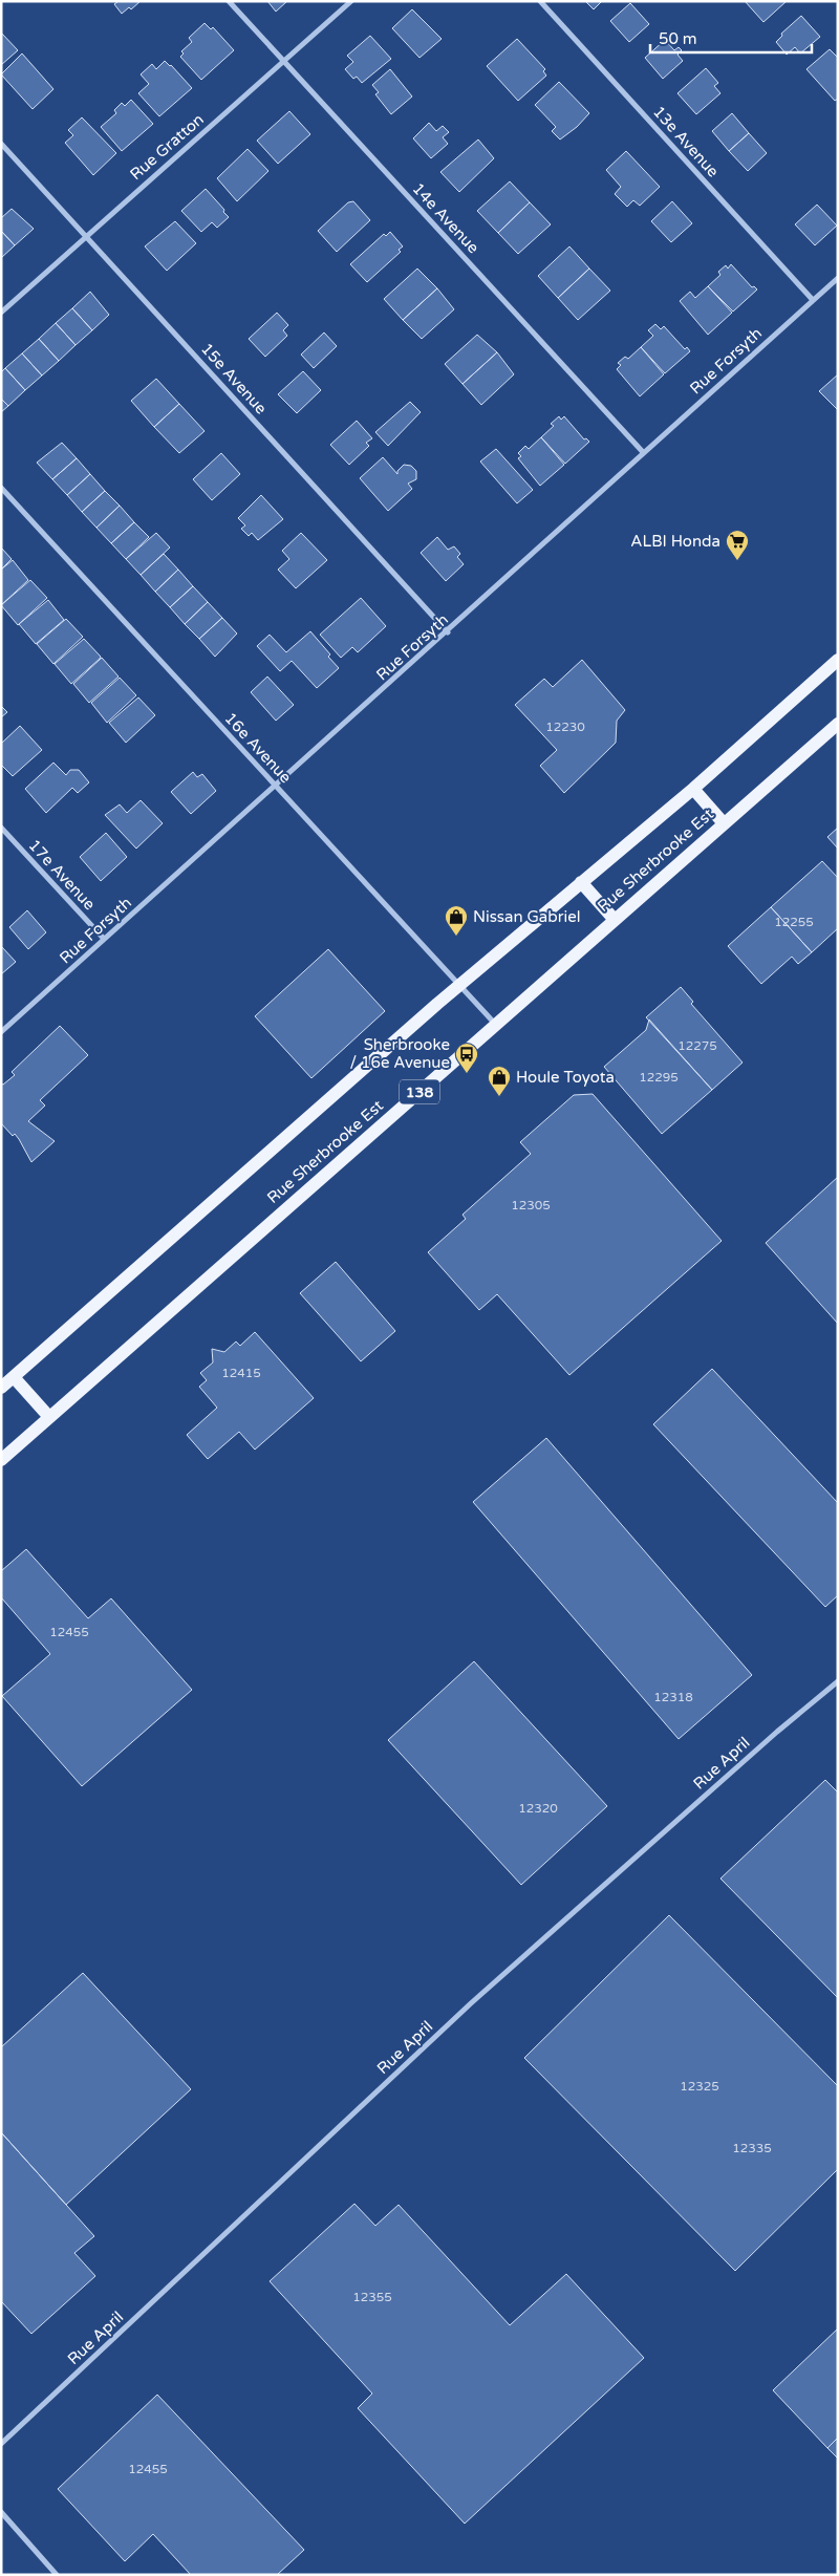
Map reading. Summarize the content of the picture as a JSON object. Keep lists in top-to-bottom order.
{
  "streets": {
    "main road": ["Rue Sherbrooke Est", "138"],
    "street": [
      "13e Avenue",
      "Rue Gratton",
      "14e Avenue",
      "Rue Forsyth",
      "15e Avenue",
      "16e Avenue",
      "17e Avenue",
      "Rue April"
    ]
  },
  "crossings": [
    ["13e Avenue", "Rue Forsyth"],
    ["Rue Gratton", "14e Avenue"],
    ["Rue Gratton", "15e Avenue"],
    ["14e Avenue", "Rue Forsyth"],
    ["Rue Forsyth", "15e Avenue"],
    ["Rue Forsyth", "16e Avenue"],
    ["Rue Forsyth", "17e Avenue"],
    ["16e Avenue", "Rue Sherbrooke Est"]
  ],
  "places": {
    "supermarket": ["ALBI Honda"],
    "shop": ["Nissan Gabriel", "Houle Toyota"],
    "bus stop": ["Sherbrooke / 16e Avenue"]
  },
  "house_numbers": [
    "12230",
    "12255",
    "12275",
    "12295",
    "12305",
    "12415",
    "12455",
    "12318",
    "12320",
    "12325",
    "12335",
    "12355",
    "12455"
  ],
  "scale_bar": "50 m"
}
